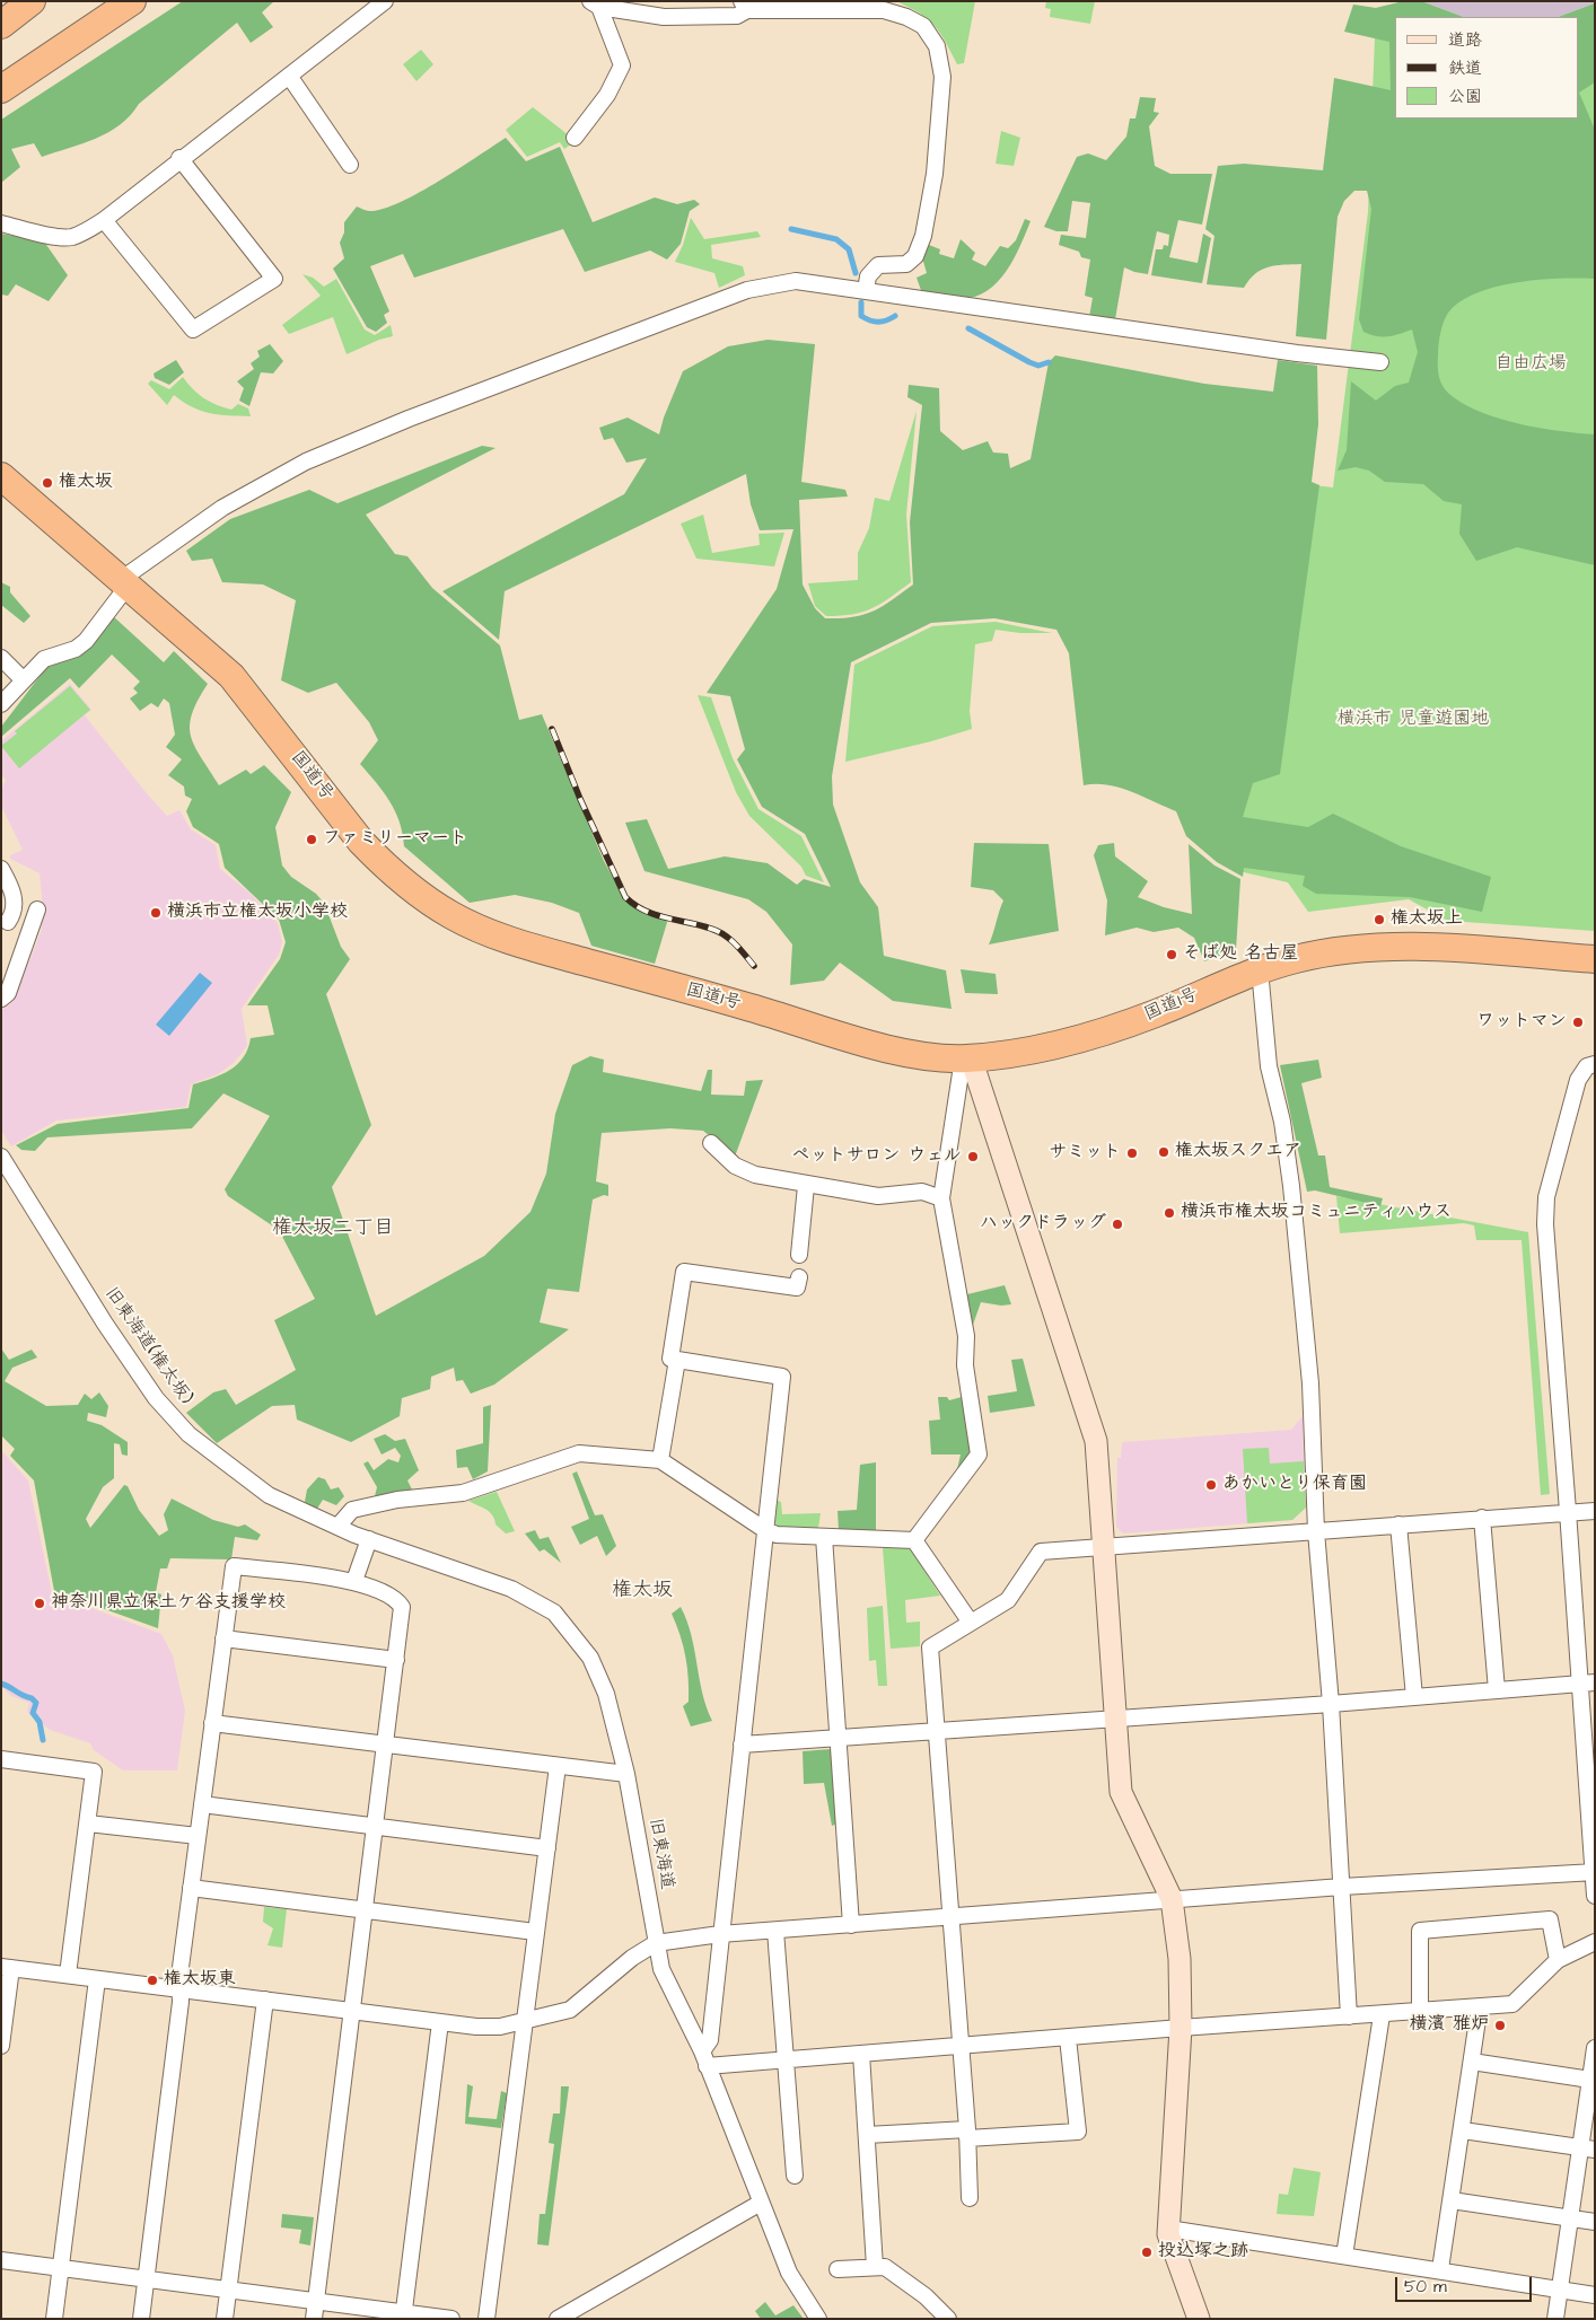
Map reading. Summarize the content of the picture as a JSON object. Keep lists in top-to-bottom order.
{
  "streets": {
    "highway": ["国道1号"],
    "street": ["旧東海道(権太坂)", "旧東海道"]
  },
  "crossings": [
    ["旧東海道(権太坂)", "旧東海道"]
  ],
  "districts": ["権太坂二丁目", "権太坂"],
  "parks": ["自由広場", "横浜市 児童遊園地"],
  "places": [
    "権太坂",
    "ファミリーマート",
    "横浜市立権太坂小学校",
    "権太坂上",
    "そば処 名古屋",
    "ワットマン",
    "権太坂スクエア",
    "サミット",
    "ペットサロン ウェル",
    "横浜市権太坂コミュニティハウス",
    "ハックドラッグ",
    "あかいとり保育園",
    "神奈川県立保土ケ谷支援学校",
    "権太坂東",
    "横濱 雅炉",
    "投込塚之跡"
  ],
  "legend": ["道路", "鉄道", "公園"],
  "scale_bar": "50 m"
}
